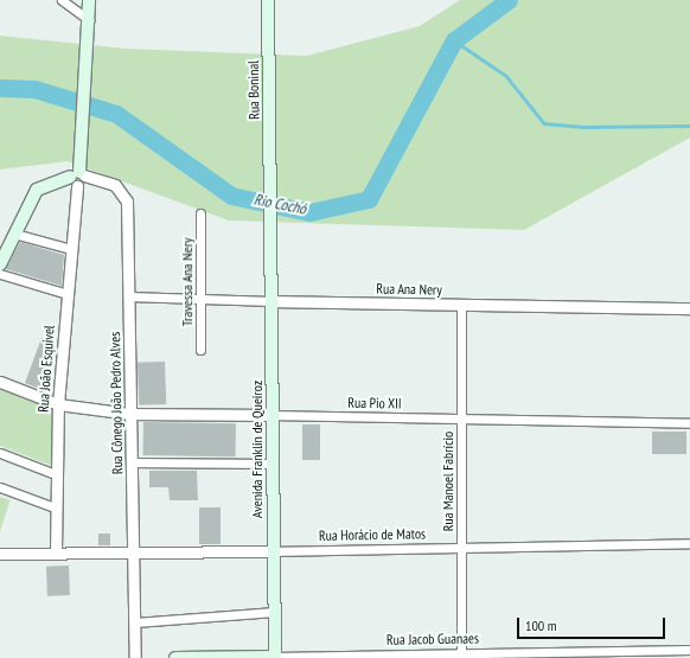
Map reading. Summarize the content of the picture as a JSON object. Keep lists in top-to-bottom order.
{
  "streets": {
    "main road": [
      "Rua Boninal",
      "Rua João Esquivel",
      "Avenida Franklin de Queiroz",
      "Rua Jacob Guanaes"
    ],
    "street": [
      "Travessa Ana Nery",
      "Rua Ana Nery",
      "Rua Cônego João Pedro Alves",
      "Rua Pio XII",
      "Rua Manoel Fabrício",
      "Rua Horácio de Matos"
    ]
  },
  "crossings": [
    ["Rua Boninal", "Avenida Franklin de Queiroz"],
    ["Travessa Ana Nery", "Rua Ana Nery"],
    ["Rua Ana Nery", "Rua Cônego João Pedro Alves"],
    ["Rua Ana Nery", "Avenida Franklin de Queiroz"],
    ["Rua Ana Nery", "Rua Manoel Fabrício"],
    ["Rua João Esquivel", "Rua Cônego João Pedro Alves"],
    ["Rua João Esquivel", "Rua Pio XII"],
    ["Rua João Esquivel", "Rua Horácio de Matos"],
    ["Rua Cônego João Pedro Alves", "Rua Pio XII"],
    ["Rua Cônego João Pedro Alves", "Rua Horácio de Matos"],
    ["Rua Pio XII", "Avenida Franklin de Queiroz"],
    ["Rua Pio XII", "Rua Manoel Fabrício"],
    ["Avenida Franklin de Queiroz", "Rua Horácio de Matos"],
    ["Avenida Franklin de Queiroz", "Rua Jacob Guanaes"],
    ["Rua Manoel Fabrício", "Rua Horácio de Matos"],
    ["Rua Manoel Fabrício", "Rua Jacob Guanaes"]
  ],
  "water": ["Rio Cochó"],
  "scale_bar": "100 m"
}
